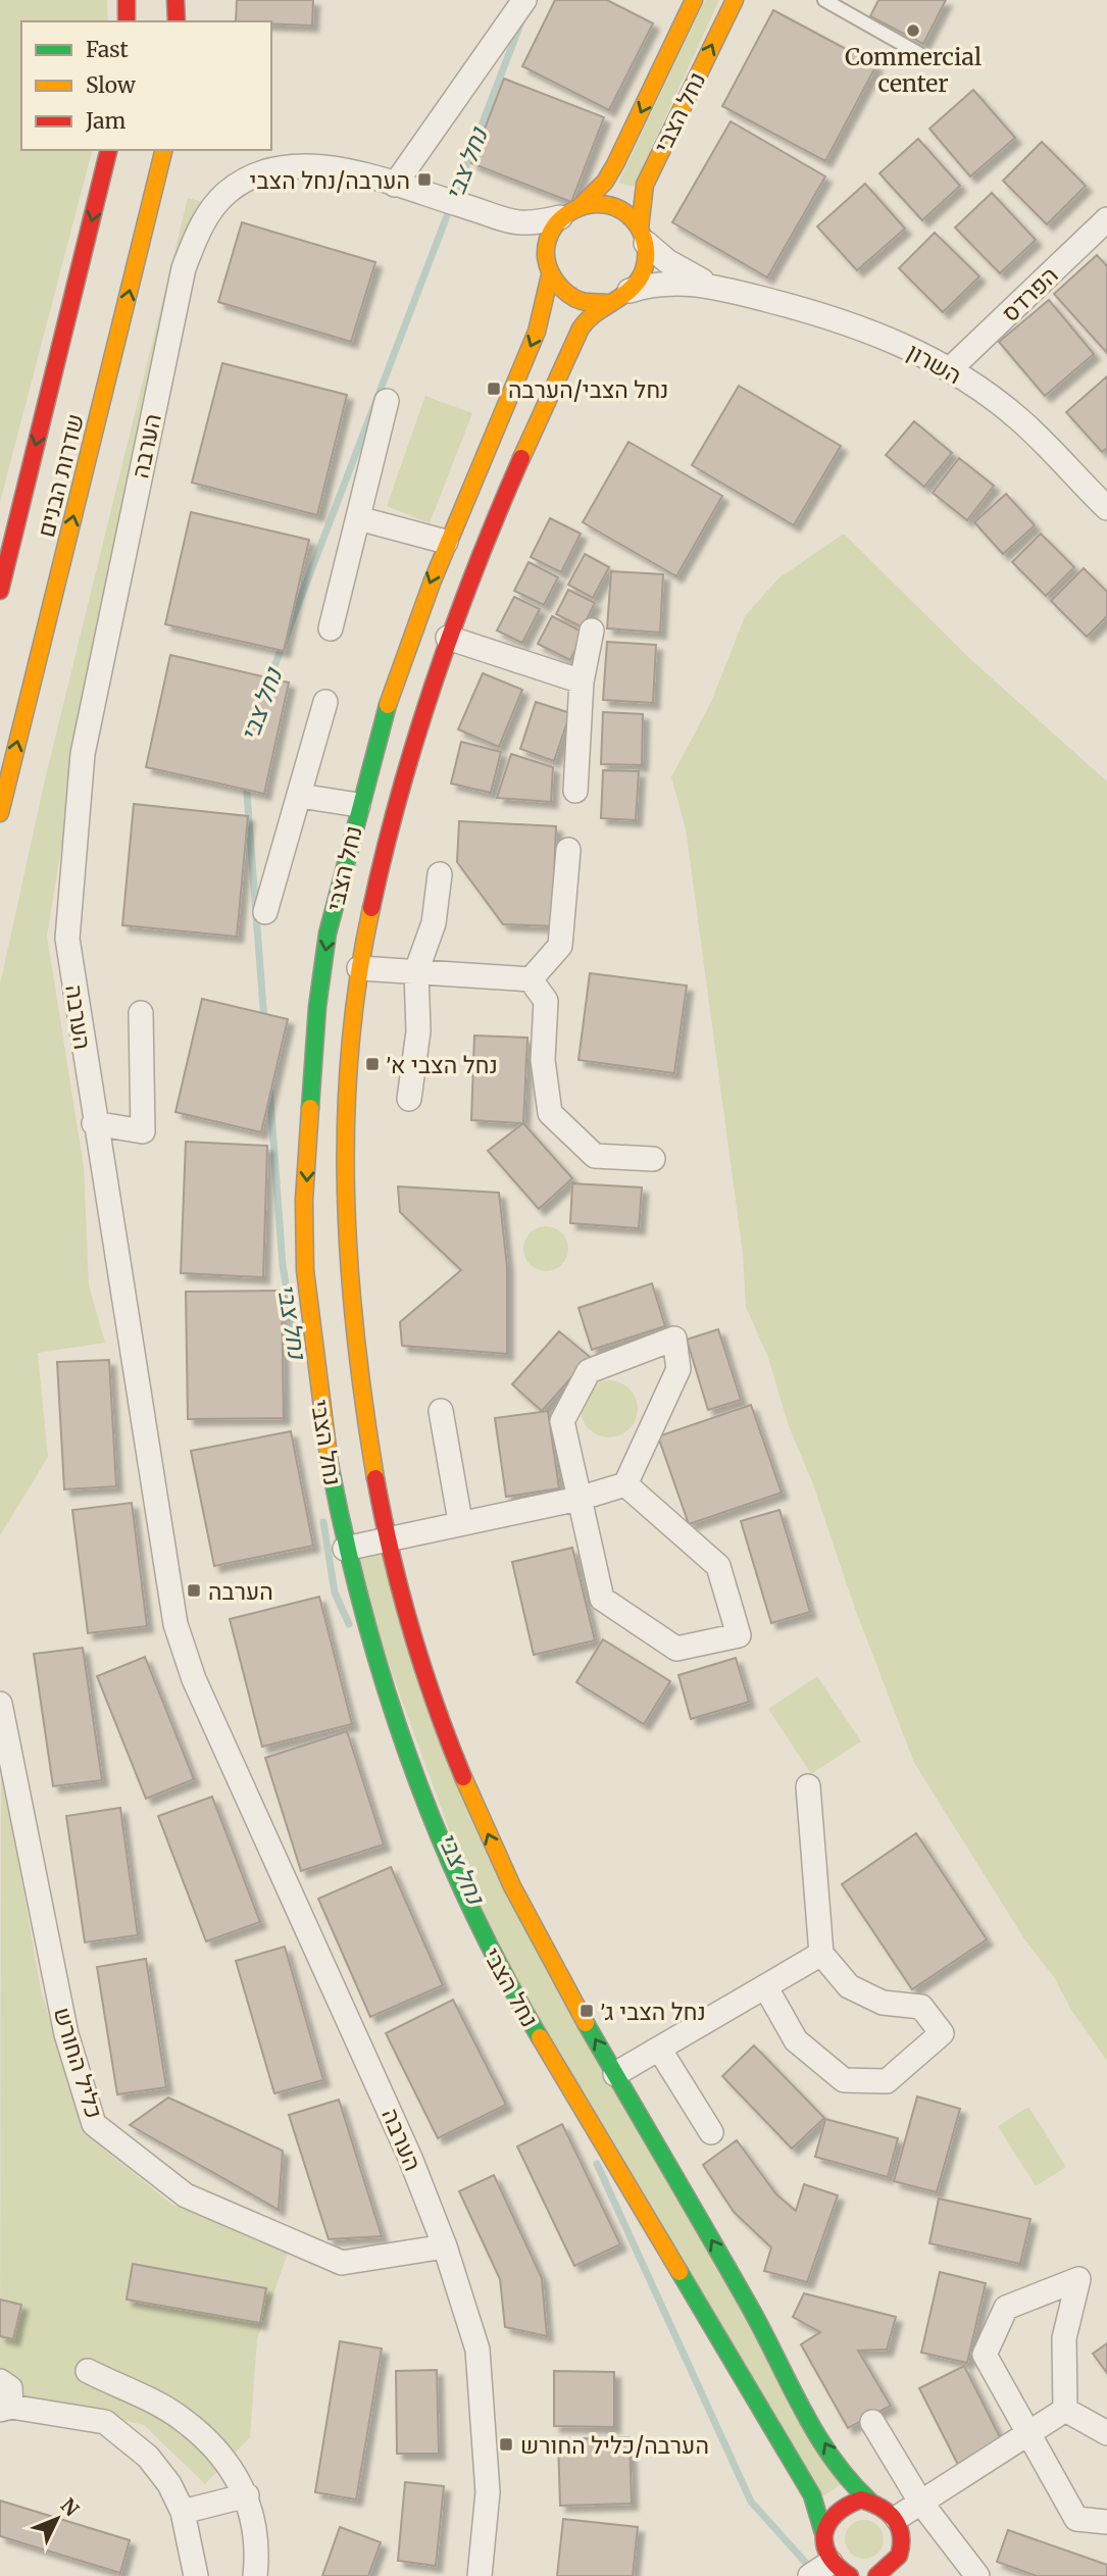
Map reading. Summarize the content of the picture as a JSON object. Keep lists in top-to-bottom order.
{
  "streets": {
    "street": [
      "נחל הצבי",
      "הפרדס",
      "השרון",
      "הערבה",
      "שדרות הבנים",
      "כליל החורש"
    ]
  },
  "crossings": [
    ["נחל הצבי", "השרון"],
    ["נחל הצבי", "הערבה"],
    ["הפרדס", "השרון"],
    ["השרון", "הערבה"],
    ["הערבה", "כליל החורש"]
  ],
  "water": ["נחל צבי"],
  "places": {
    "other": ["Commercial center"],
    "transit": [
      "הערבה/נחל הצבי",
      "נחל הצבי/הערבה",
      "נחל הצבי א׳",
      "הערבה",
      "נחל הצבי ג׳",
      "הערבה/כליל החורש"
    ]
  },
  "legend": ["Fast", "Slow", "Jam"],
  "north": "top right"
}
